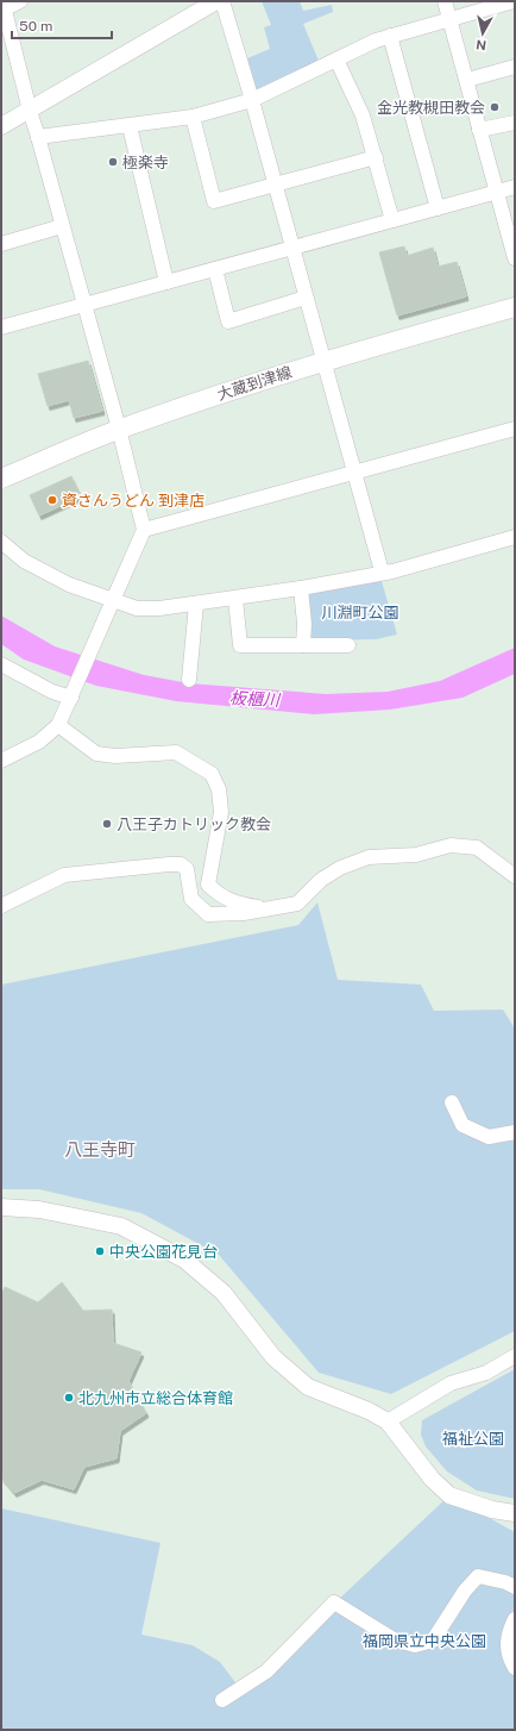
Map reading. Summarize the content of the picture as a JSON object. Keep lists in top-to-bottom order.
{
  "streets": {
    "main road": ["大蔵到津線"]
  },
  "districts": ["八王寺町"],
  "water": ["板櫃川"],
  "parks": ["川淵町公園", "福祉公園", "福岡県立中央公園"],
  "places": [
    "金光教槻田教会",
    "極楽寺",
    "資さんうどん 到津店",
    "八王子カトリック教会",
    "中央公園花見台",
    "北九州市立総合体育館"
  ],
  "scale_bar": "50 m",
  "north": "bottom"
}
